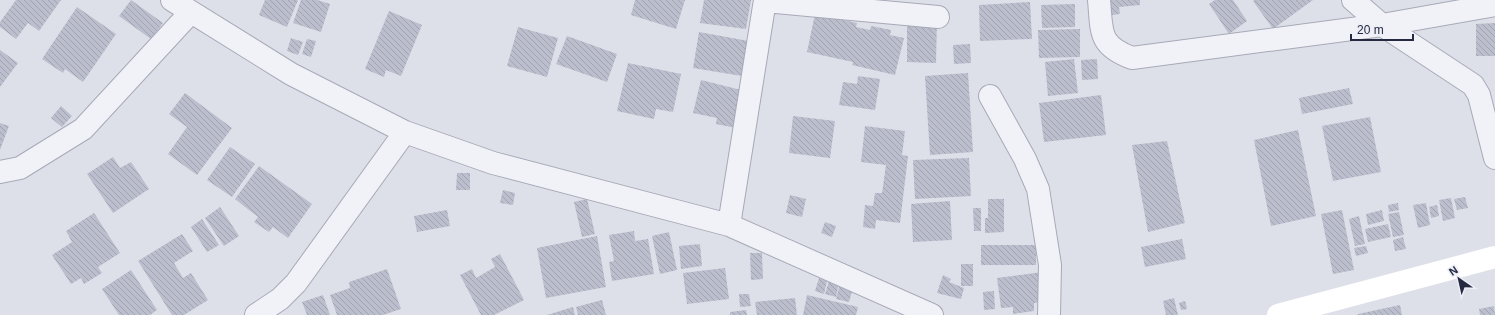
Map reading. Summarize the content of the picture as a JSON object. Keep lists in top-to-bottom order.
{
  "scale_bar": "20 m",
  "north": "top left"
}
